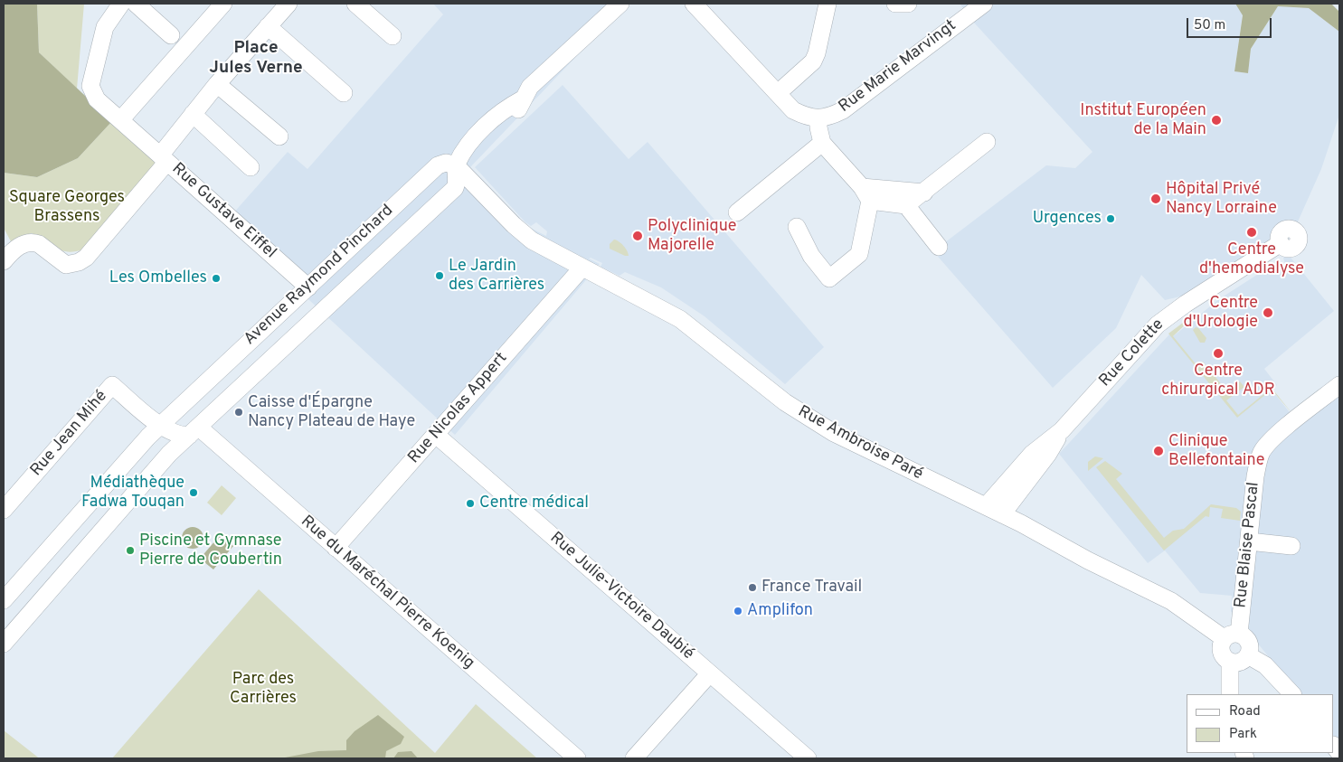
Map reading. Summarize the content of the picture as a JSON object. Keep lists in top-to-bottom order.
{
  "streets": {
    "street": [
      "Rue Marie Marvingt",
      "Rue Gustave Eiffel",
      "Avenue Raymond Pinchard",
      "Rue Colette",
      "Rue Nicolas Appert",
      "Rue Jean Mihé",
      "Rue Ambroise Paré",
      "Rue Blaise Pascal",
      "Rue du Maréchal Pierre Koenig",
      "Rue Julie-Victoire Daubié"
    ]
  },
  "crossings": [
    ["Rue Gustave Eiffel", "Avenue Raymond Pinchard"],
    ["Avenue Raymond Pinchard", "Rue Jean Mihé"],
    ["Avenue Raymond Pinchard", "Rue Ambroise Paré"],
    ["Avenue Raymond Pinchard", "Rue du Maréchal Pierre Koenig"],
    ["Rue Colette", "Rue Ambroise Paré"],
    ["Rue Nicolas Appert", "Rue Ambroise Paré"],
    ["Rue Nicolas Appert", "Rue du Maréchal Pierre Koenig"],
    ["Rue Nicolas Appert", "Rue Julie-Victoire Daubié"],
    ["Rue Ambroise Paré", "Rue Blaise Pascal"]
  ],
  "districts": ["Place Jules Verne"],
  "parks": ["Square Georges Brassens", "Parc des Carrières"],
  "places": [
    "Institut Européen de la Main",
    "Hôpital Privé Nancy Lorraine",
    "Urgences",
    "Centre d'hemodialyse",
    "Polyclinique Majorelle",
    "Le Jardin des Carrières",
    "Les Ombelles",
    "Centre d'Urologie",
    "Centre chirurgical ADR",
    "Caisse d'Épargne Nancy Plateau de Haye",
    "Clinique Bellefontaine",
    "Médiathèque Fadwa Touqan",
    "Centre médical",
    "Piscine et Gymnase Pierre de Coubertin",
    "France Travail",
    "Amplifon"
  ],
  "legend": ["Road", "Park"],
  "scale_bar": "50 m"
}
